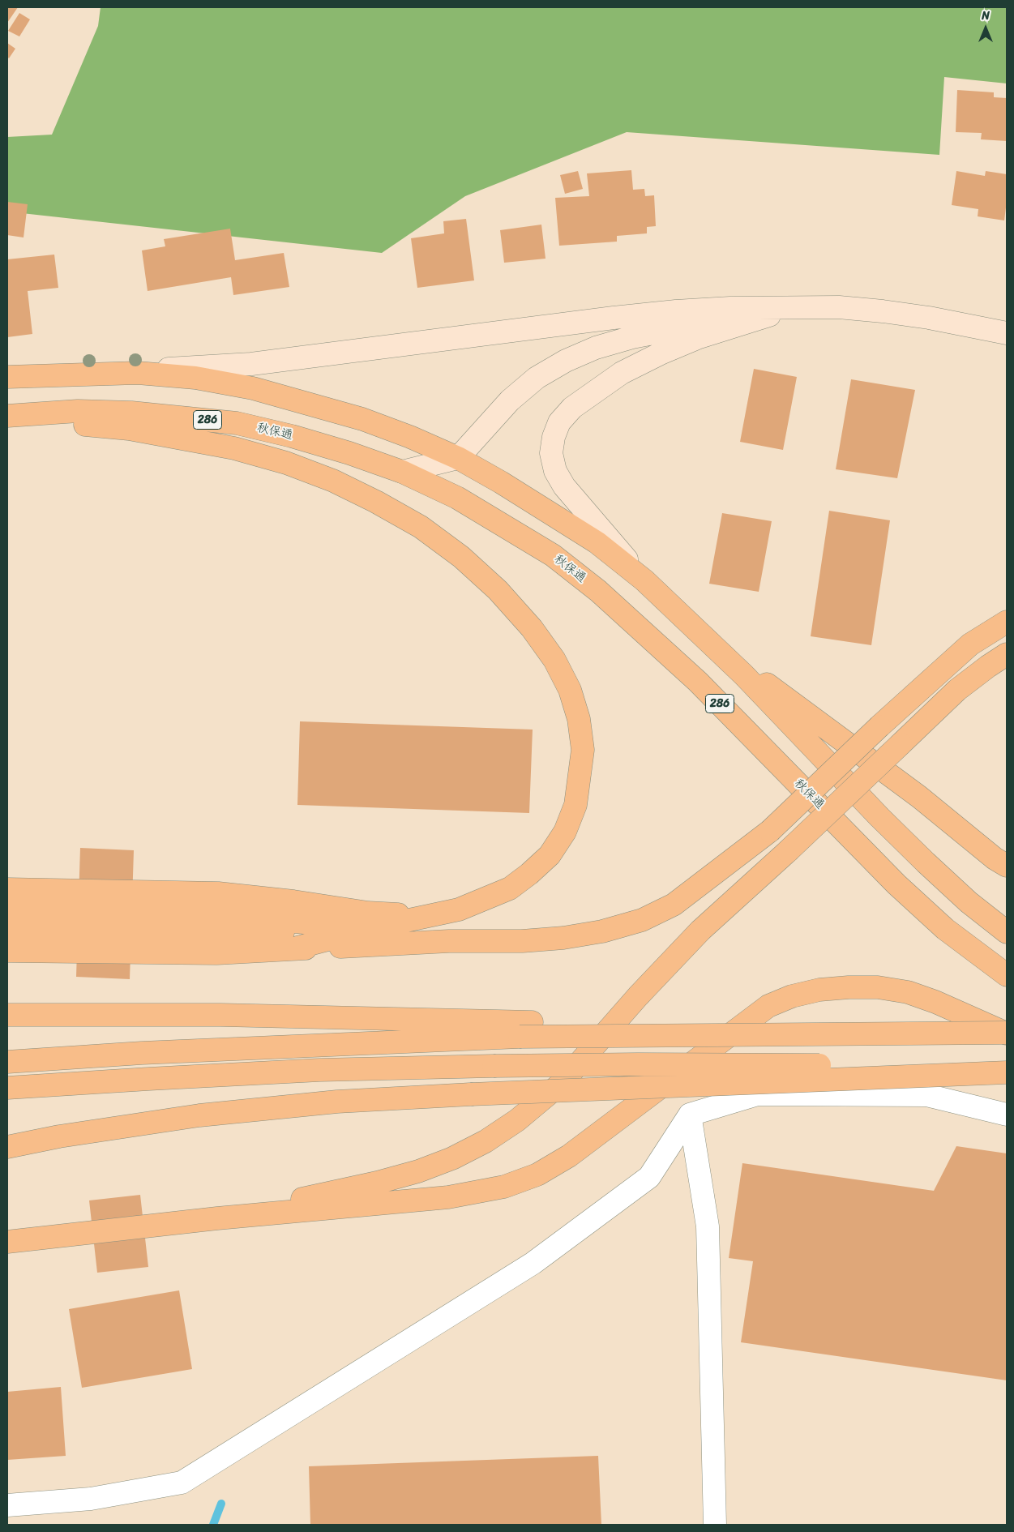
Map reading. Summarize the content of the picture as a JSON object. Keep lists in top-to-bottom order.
{
  "streets": {
    "highway": ["286", "秋保通"]
  },
  "north": "top"
}
